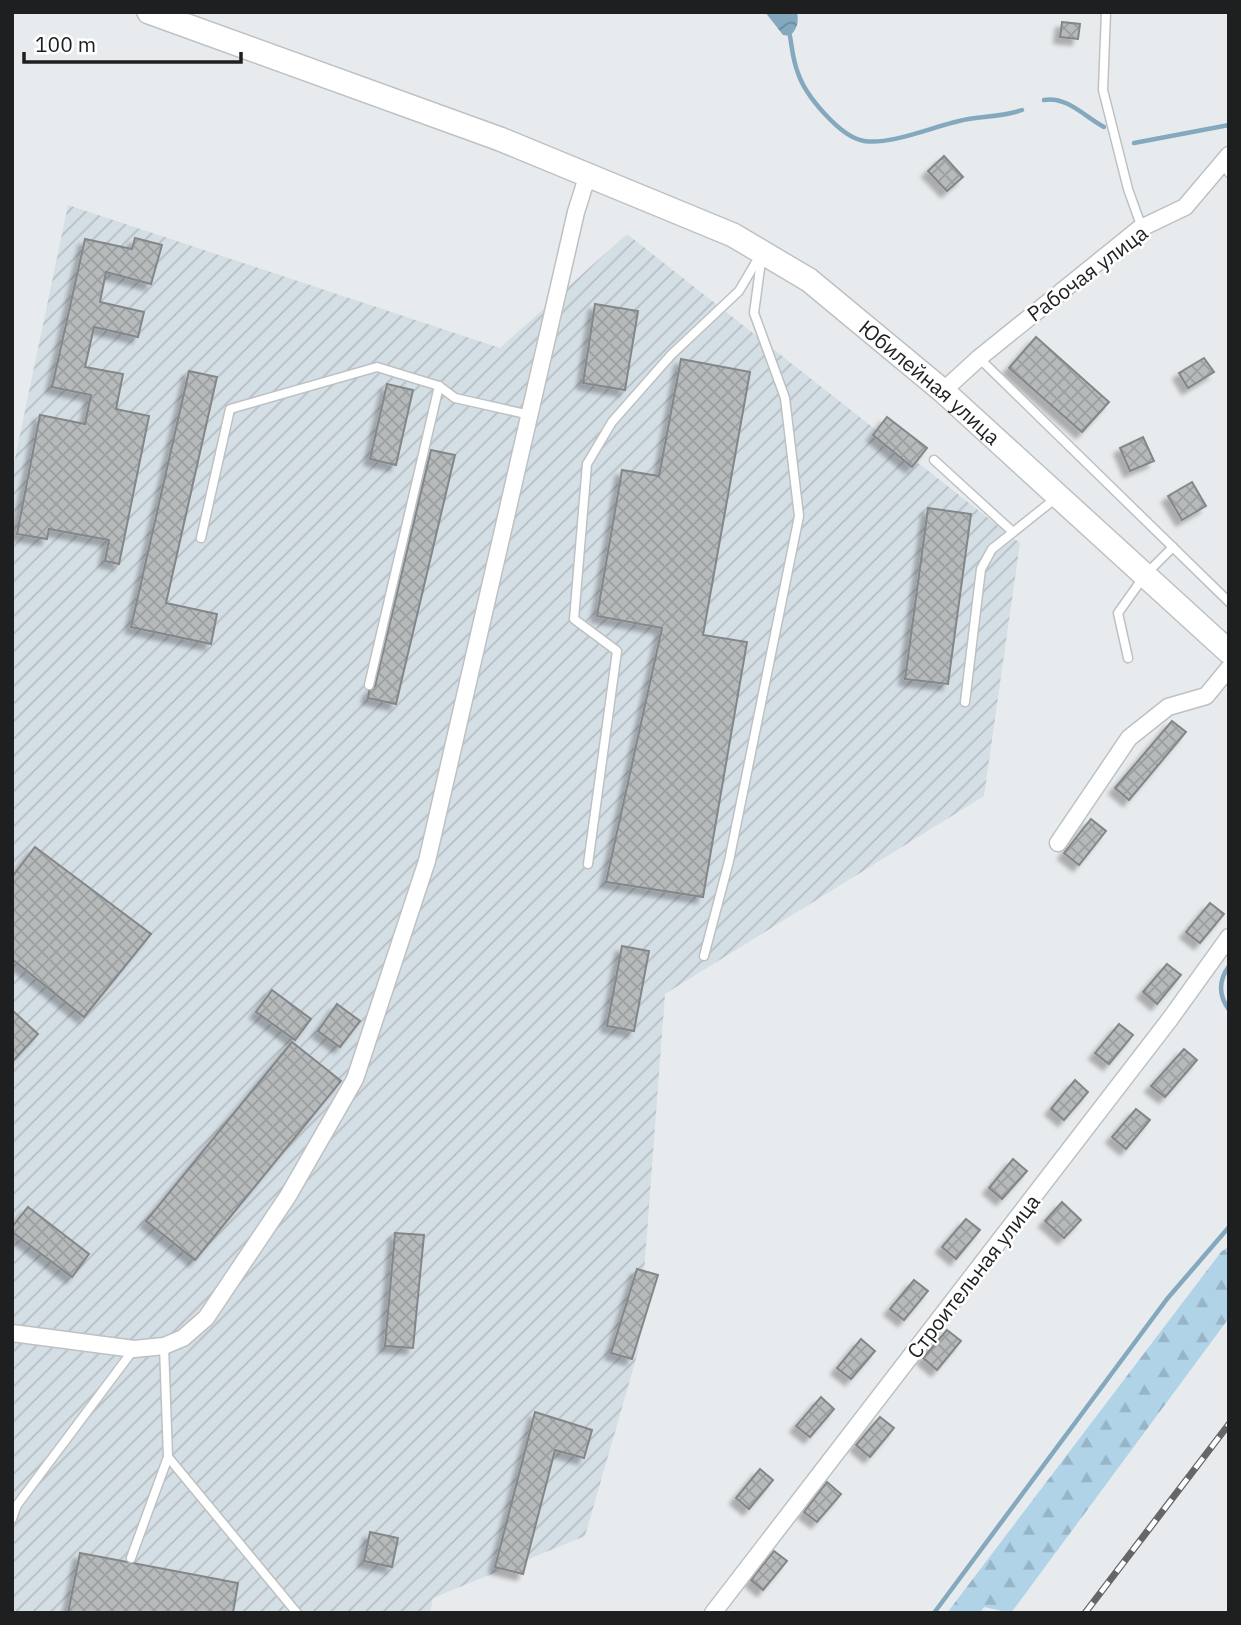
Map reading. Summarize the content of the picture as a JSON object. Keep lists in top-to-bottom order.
{
  "streets": {
    "main road": ["Юбилейная улица"],
    "street": ["Рабочая улица", "Строительная улица"]
  },
  "crossings": [
    ["Рабочая улица", "Юбилейная улица"]
  ],
  "scale_bar": "100 m"
}
